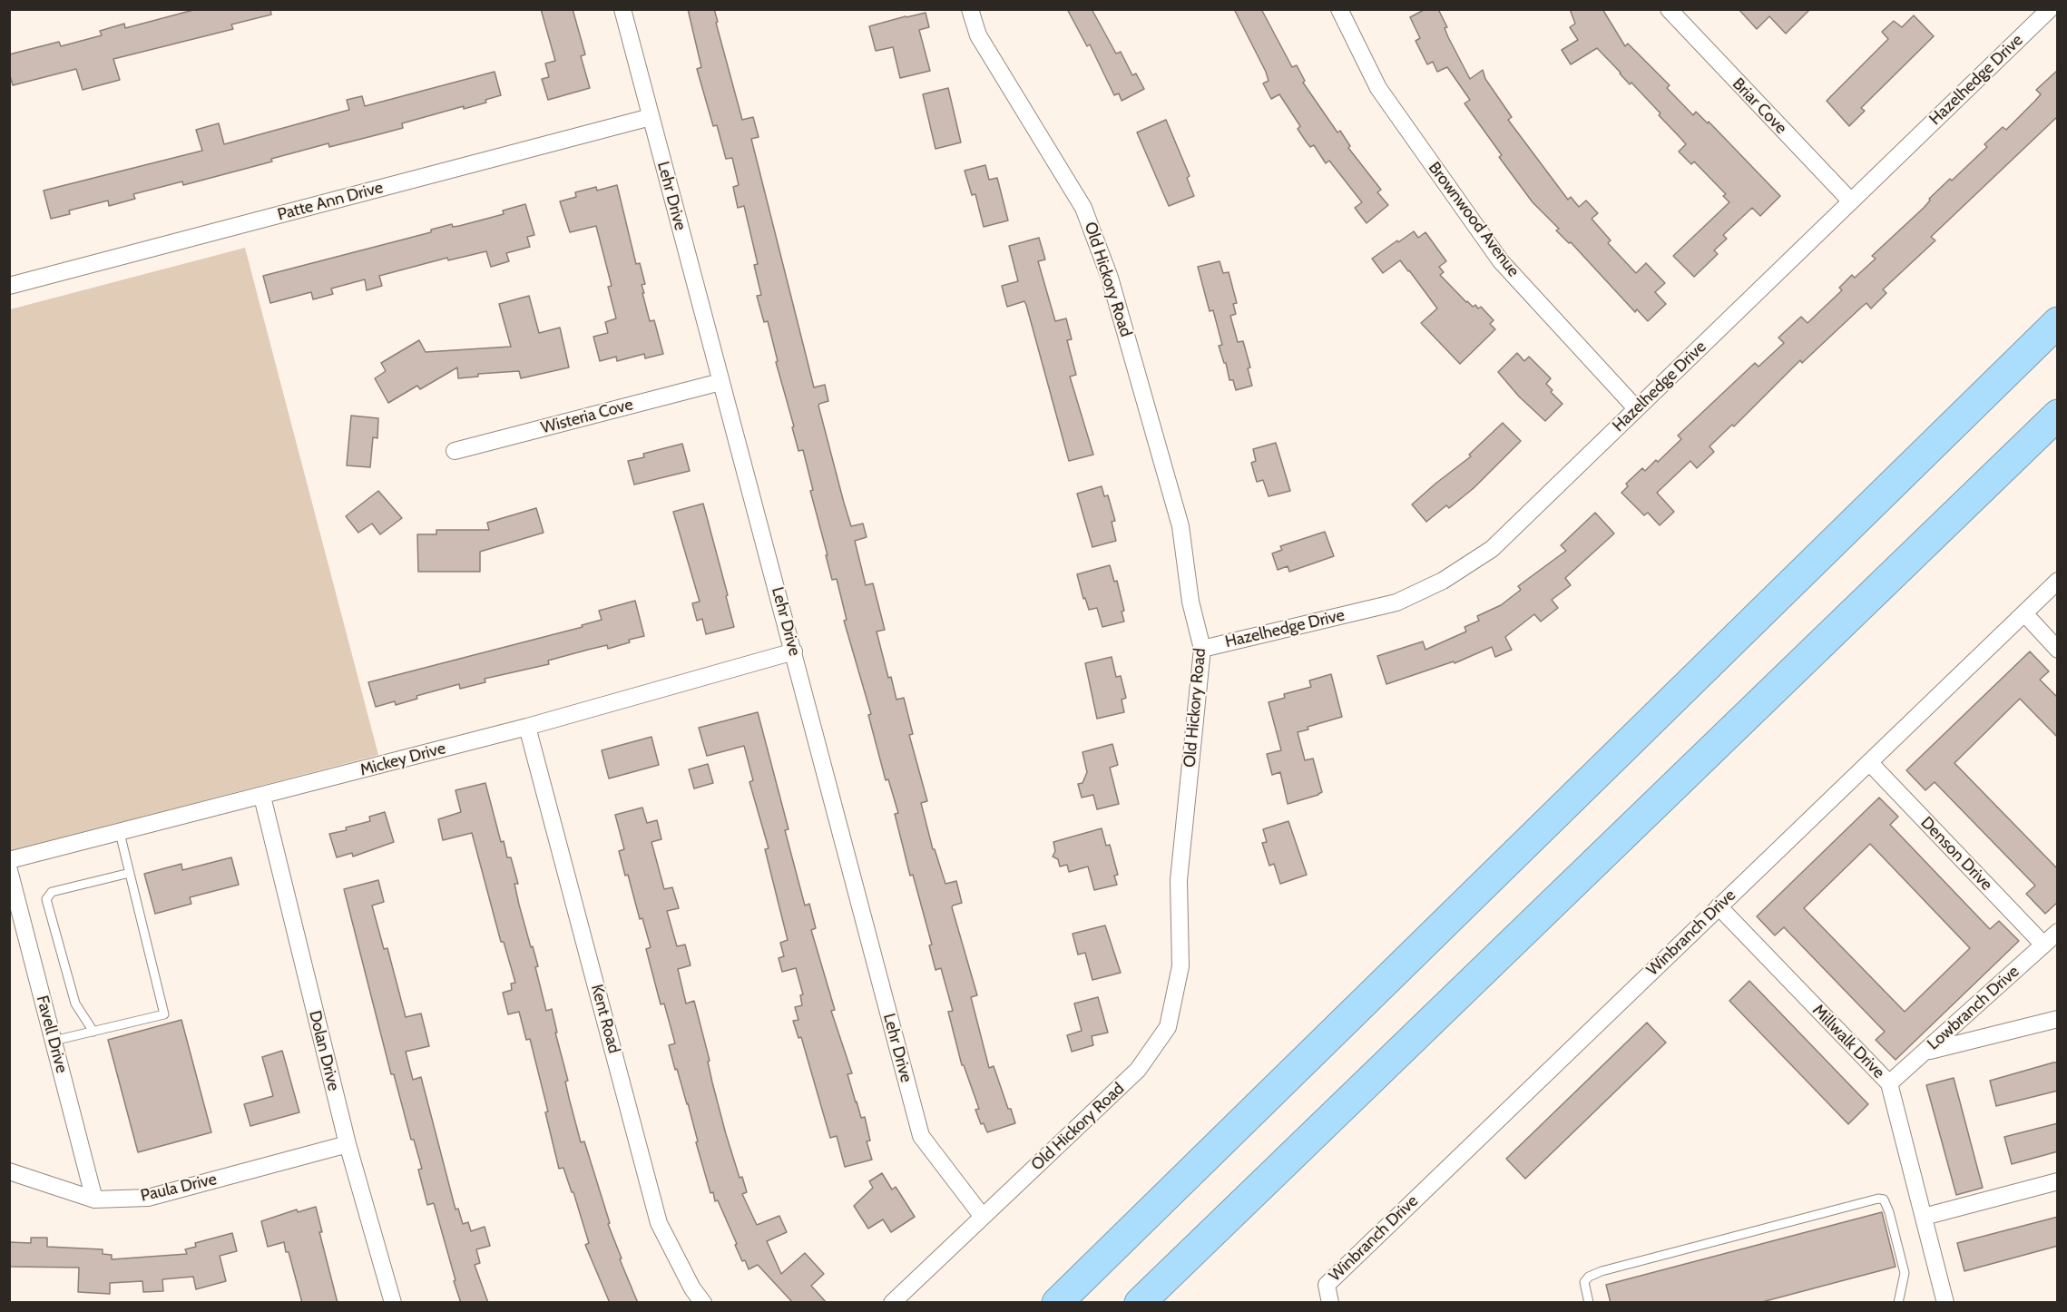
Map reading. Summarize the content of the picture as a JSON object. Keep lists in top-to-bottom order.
{
  "streets": {
    "street": [
      "Hazelhedge Drive",
      "Briar Cove",
      "Lehr Drive",
      "Patte Ann Drive",
      "Brownwood Avenue",
      "Old Hickory Road",
      "Wisteria Cove",
      "Mickey Drive",
      "Denson Drive",
      "Winbranch Drive",
      "Lowbranch Drive",
      "Kent Road",
      "Favell Drive",
      "Millwalk Drive",
      "Dolan Drive",
      "Paula Drive"
    ]
  },
  "crossings": [
    ["Hazelhedge Drive", "Briar Cove"],
    ["Hazelhedge Drive", "Brownwood Avenue"],
    ["Hazelhedge Drive", "Old Hickory Road"],
    ["Lehr Drive", "Patte Ann Drive"],
    ["Lehr Drive", "Old Hickory Road"],
    ["Lehr Drive", "Wisteria Cove"],
    ["Lehr Drive", "Mickey Drive"],
    ["Mickey Drive", "Kent Road"],
    ["Mickey Drive", "Dolan Drive"],
    ["Denson Drive", "Winbranch Drive"],
    ["Denson Drive", "Lowbranch Drive"],
    ["Winbranch Drive", "Millwalk Drive"],
    ["Lowbranch Drive", "Millwalk Drive"],
    ["Favell Drive", "Paula Drive"],
    ["Dolan Drive", "Paula Drive"]
  ]
}
